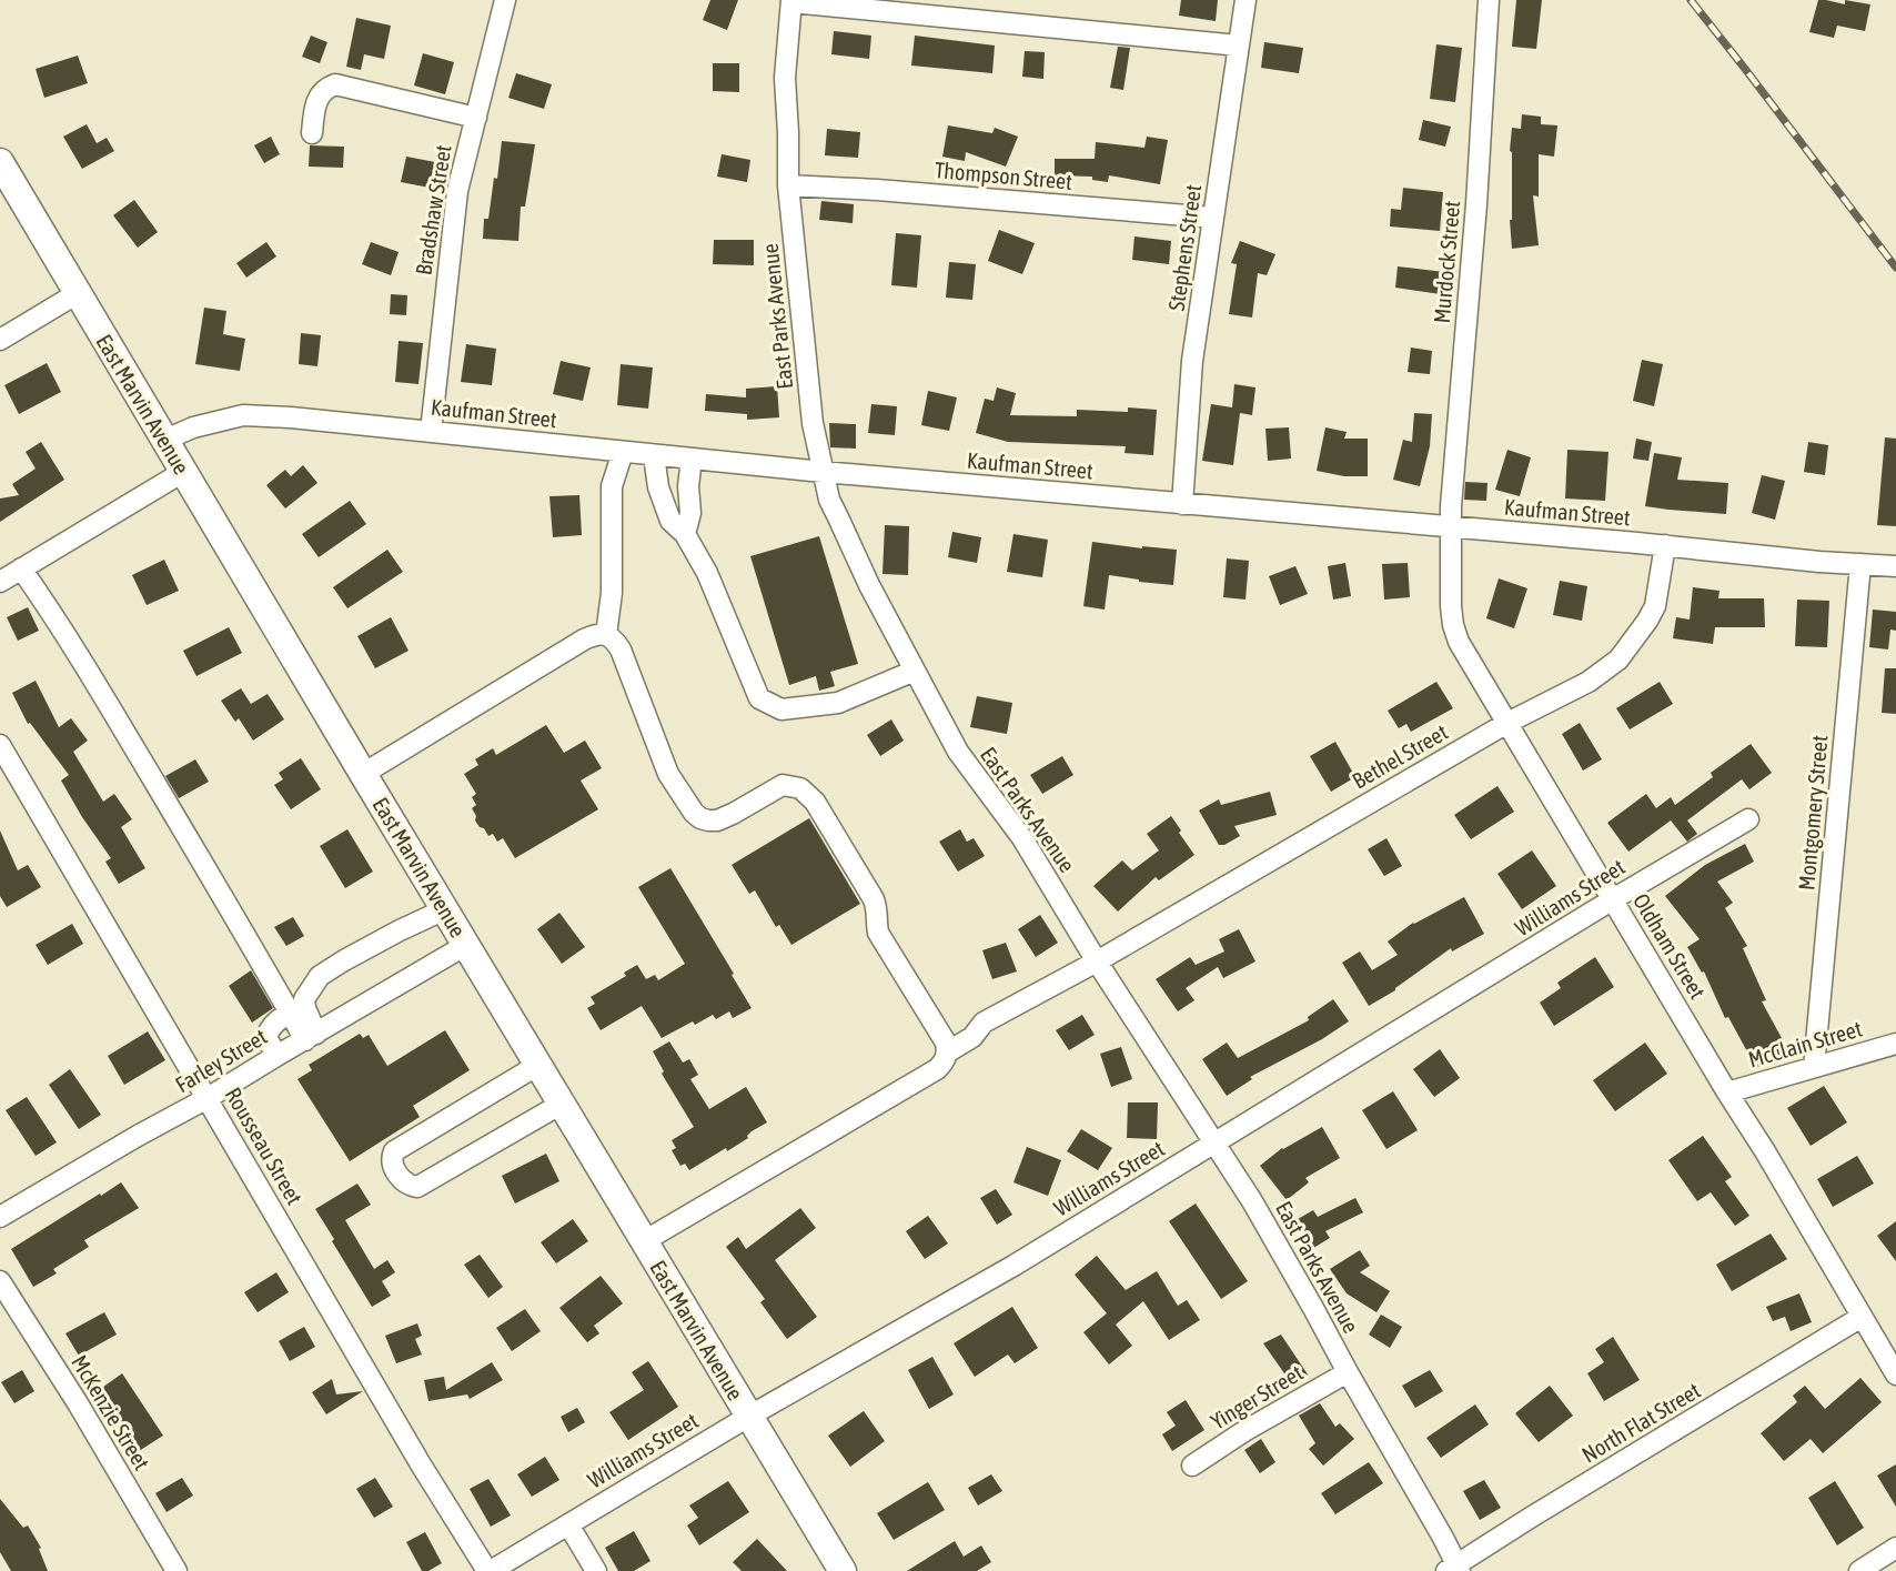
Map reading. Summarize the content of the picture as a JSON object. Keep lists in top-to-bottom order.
{
  "streets": {
    "main road": ["East Marvin Avenue"],
    "street": [
      "Thompson Street",
      "Bradshaw Street",
      "Stephens Street",
      "Murdock Street",
      "East Parks Avenue",
      "Kaufman Street",
      "Bethel Street",
      "Montgomery Street",
      "Williams Street",
      "Oldham Street",
      "McClain Street",
      "Farley Street",
      "Rousseau Street",
      "Yinger Street",
      "McKenzie Street",
      "North Flat Street"
    ]
  },
  "crossings": [
    ["Thompson Street", "Stephens Street"],
    ["Thompson Street", "East Parks Avenue"],
    ["Bradshaw Street", "Kaufman Street"],
    ["Stephens Street", "Kaufman Street"],
    ["Murdock Street", "Kaufman Street"],
    ["Murdock Street", "Oldham Street"],
    ["East Parks Avenue", "Kaufman Street"],
    ["East Parks Avenue", "Bethel Street"],
    ["East Parks Avenue", "Williams Street"],
    ["East Parks Avenue", "Yinger Street"],
    ["East Parks Avenue", "North Flat Street"],
    ["East Marvin Avenue", "Kaufman Street"],
    ["East Marvin Avenue", "Bethel Street"],
    ["East Marvin Avenue", "Williams Street"],
    ["East Marvin Avenue", "Farley Street"],
    ["Kaufman Street", "Bethel Street"],
    ["Kaufman Street", "Montgomery Street"],
    ["Kaufman Street", "Oldham Street"],
    ["Bethel Street", "Oldham Street"],
    ["Montgomery Street", "McClain Street"],
    ["Williams Street", "Oldham Street"],
    ["Williams Street", "Rousseau Street"],
    ["Oldham Street", "McClain Street"],
    ["Oldham Street", "North Flat Street"],
    ["Farley Street", "Rousseau Street"]
  ]
}
